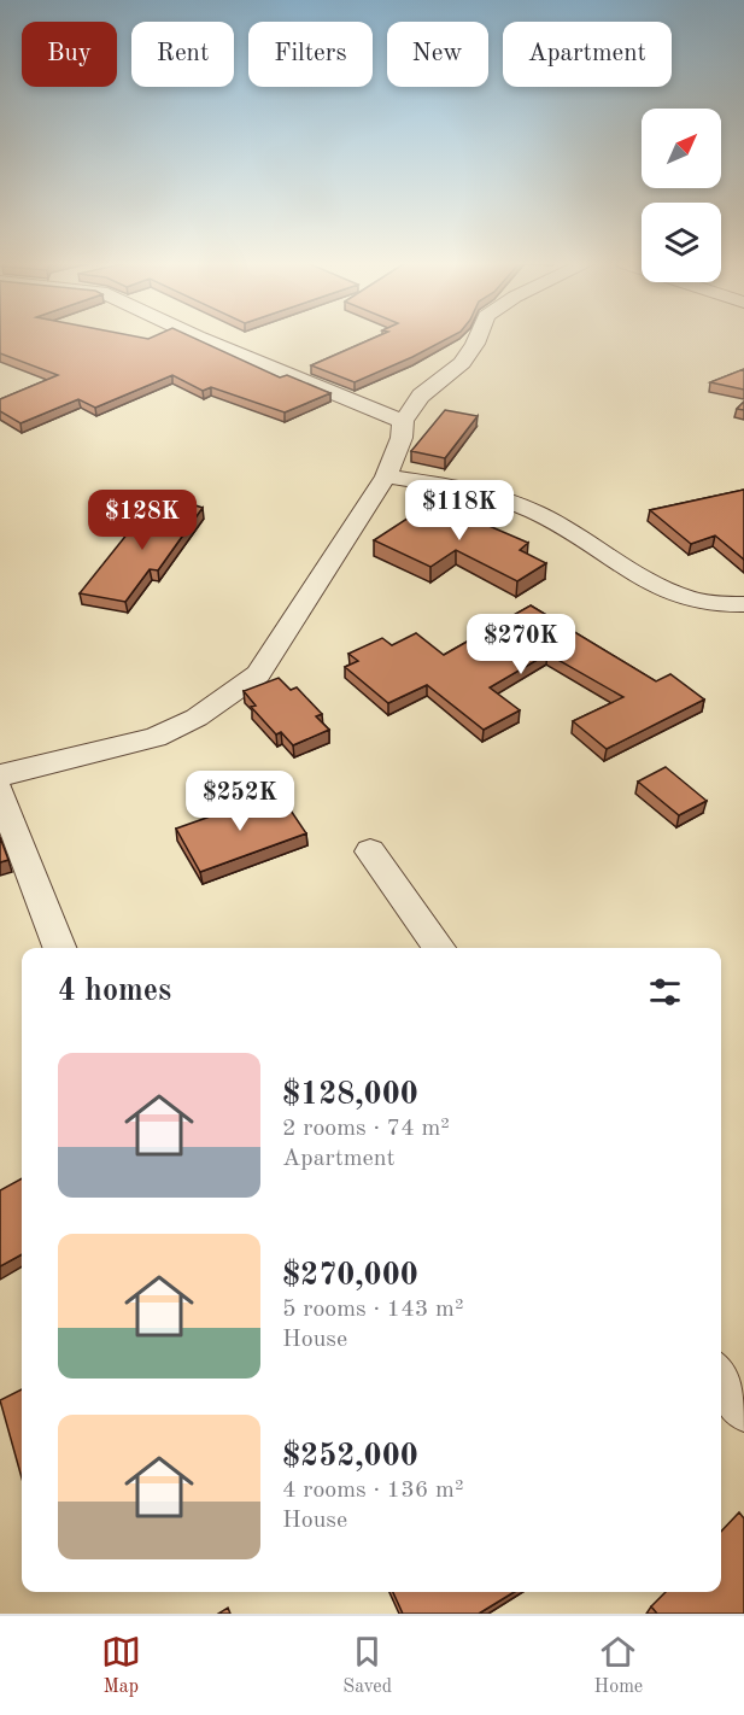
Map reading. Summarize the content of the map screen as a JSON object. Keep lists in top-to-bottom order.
{
  "north": "top right",
  "page": {
    "chip": [
      "Buy",
      "Rent",
      "Filters",
      "New",
      "Apartment"
    ],
    "price": [
      "$118K",
      "$128K",
      "$270K",
      "$252K"
    ],
    "heading": "4 homes",
    "list": [
      {
        "name": "$128,000",
        "note": "2 rooms · 74 m² · Apartment"
      },
      {
        "name": "$270,000",
        "note": "5 rooms · 143 m² · House"
      },
      {
        "name": "$252,000",
        "note": "4 rooms · 136 m² · House"
      }
    ],
    "tabs": ["Map", "Saved", "Home"]
  }
}
